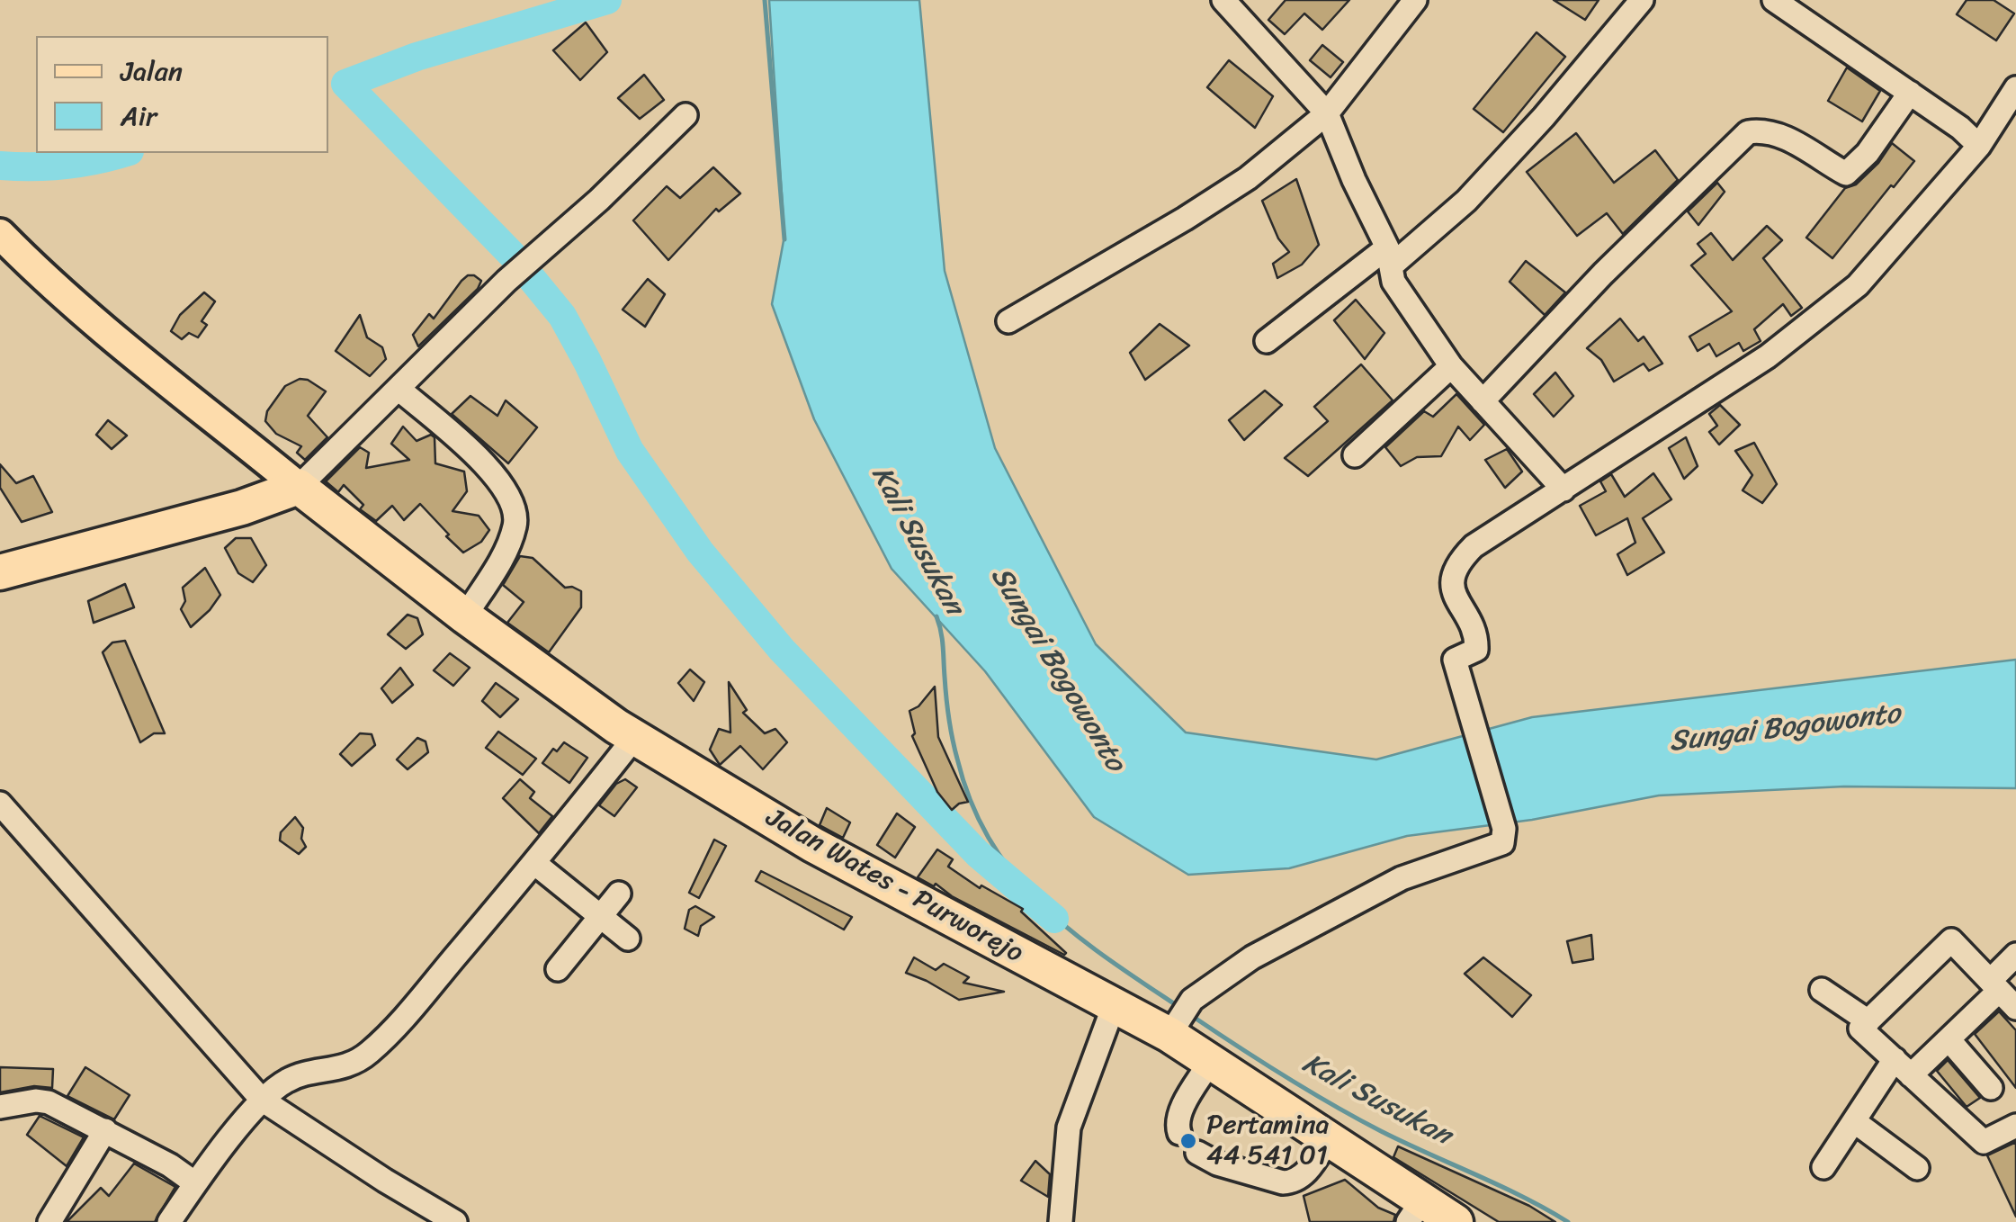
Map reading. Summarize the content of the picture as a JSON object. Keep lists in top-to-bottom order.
{
  "streets": {
    "highway": ["Jalan Wates - Purworejo"]
  },
  "water": ["Kali Susukan", "Sungai Bogowonto"],
  "places": ["Pertamina 44 541 01"],
  "legend": ["Jalan", "Air"]
}
